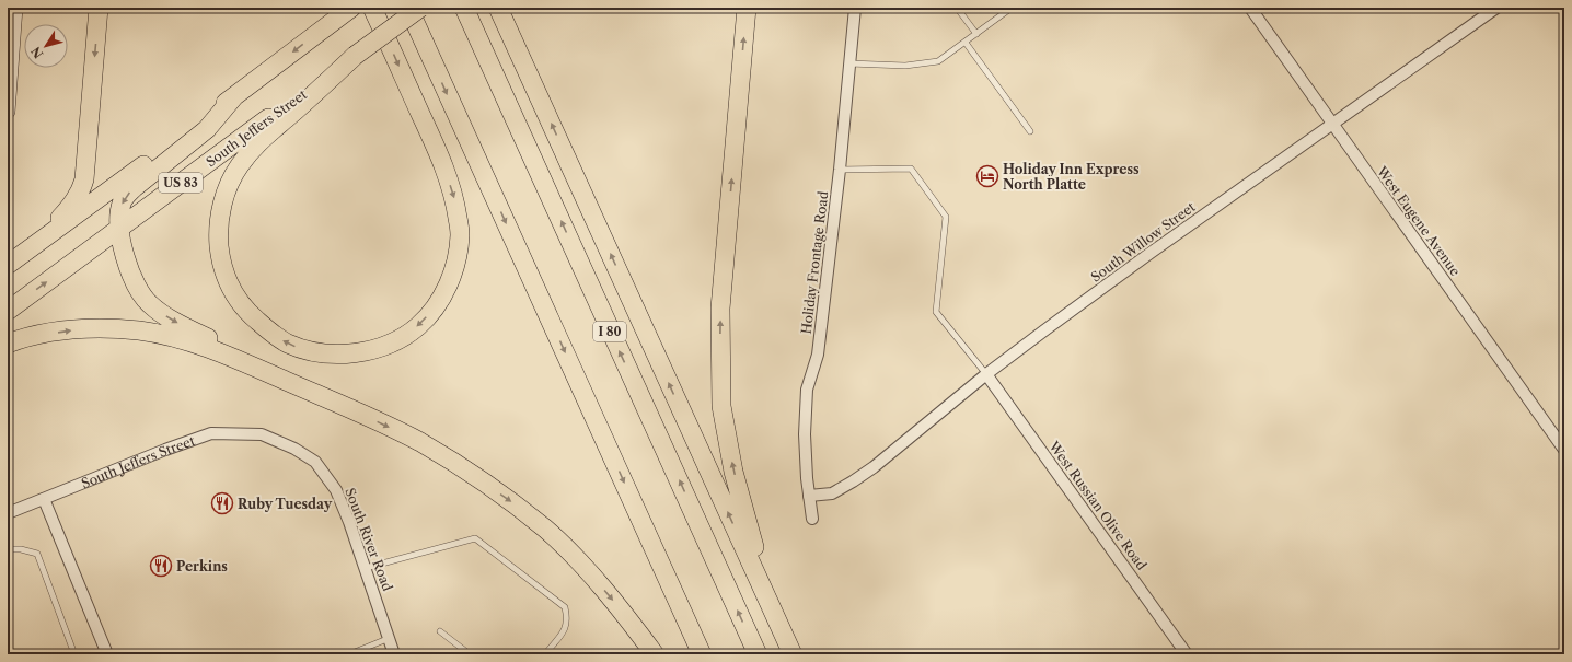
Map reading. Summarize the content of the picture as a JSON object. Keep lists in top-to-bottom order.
{
  "streets": {
    "highway": ["South Jeffers Street", "US 83", "I 80"],
    "street": [
      "West Eugene Avenue",
      "South Willow Street",
      "Holiday Frontage Road",
      "West Russian Olive Road",
      "South River Road"
    ]
  },
  "crossings": [
    ["South Jeffers Street", "South River Road"],
    ["West Eugene Avenue", "South Willow Street"],
    ["South Willow Street", "Holiday Frontage Road"],
    ["South Willow Street", "West Russian Olive Road"]
  ],
  "places": {
    "hotel": ["Holiday Inn Express North Platte"],
    "restaurant": ["Ruby Tuesday", "Perkins"]
  },
  "north": "bottom left"
}
